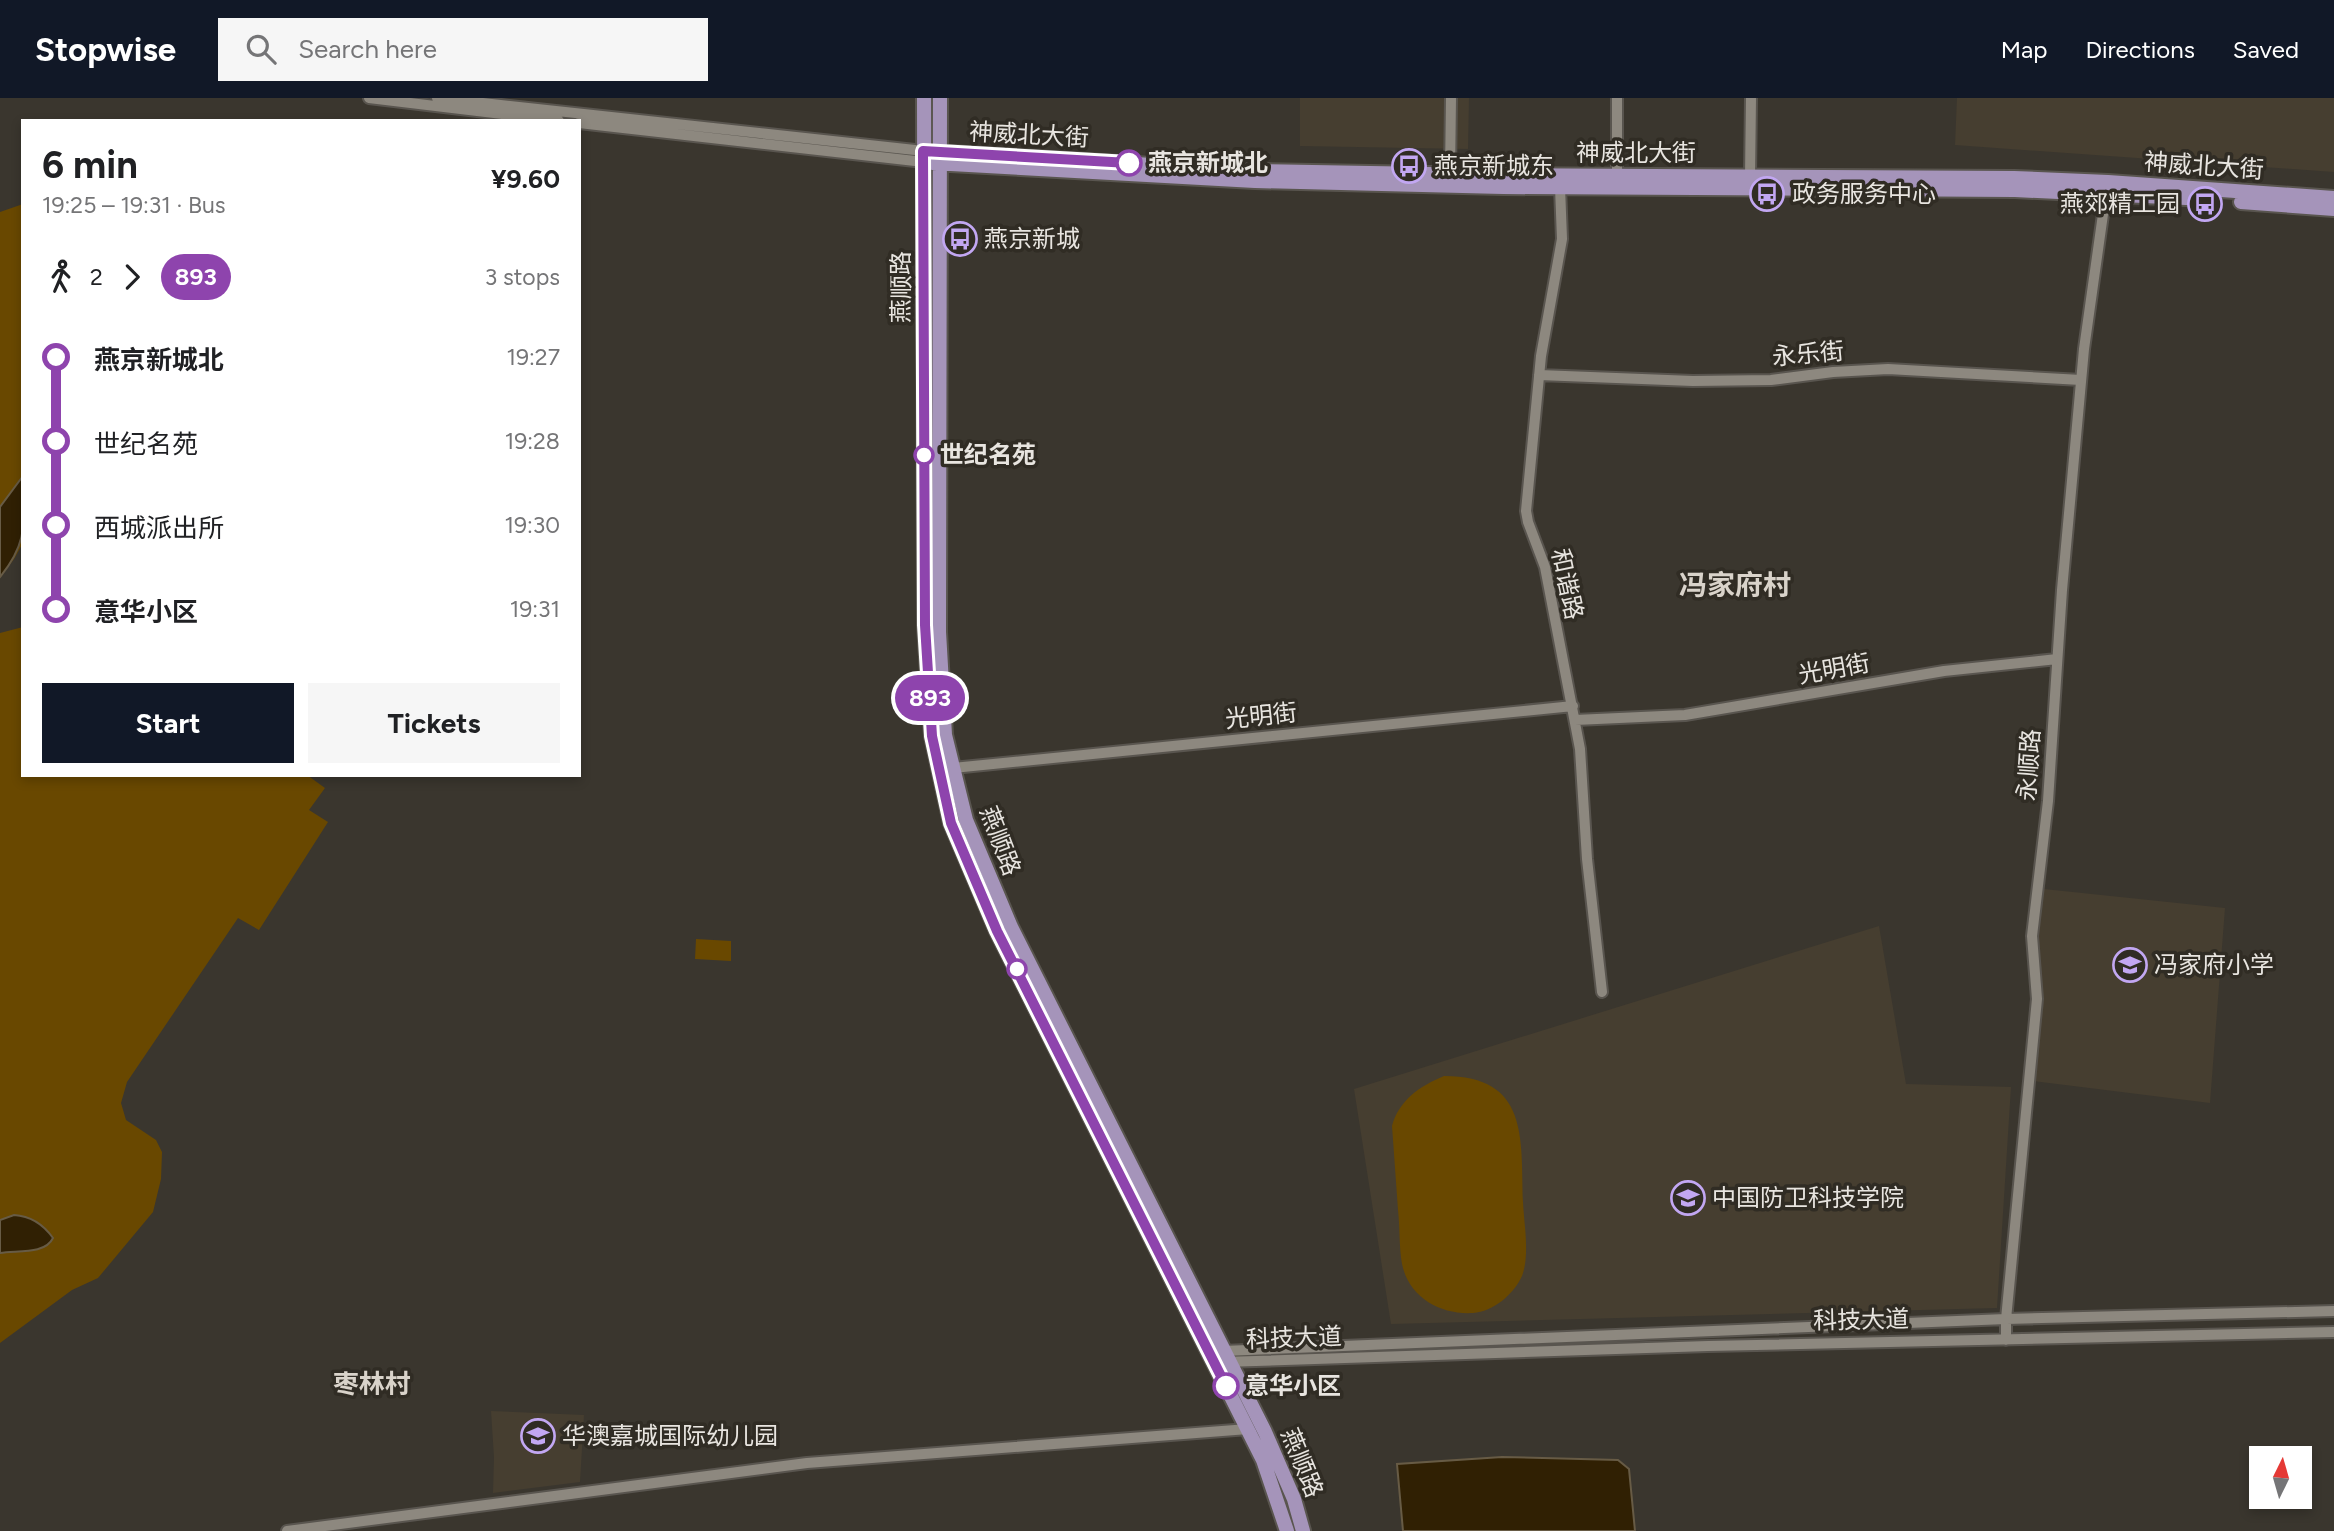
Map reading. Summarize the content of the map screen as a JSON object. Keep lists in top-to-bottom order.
{
  "streets": {
    "main road": ["神威北大街", "燕顺路"],
    "street": [
      "永乐街",
      "和谐路",
      "光明街",
      "永顺路",
      "科技大道"
    ]
  },
  "crossings": [
    ["神威北大街", "燕顺路"],
    ["神威北大街", "和谐路"],
    ["神威北大街", "永顺路"],
    ["燕顺路", "光明街"],
    ["燕顺路", "科技大道"],
    ["永乐街", "和谐路"],
    ["永乐街", "永顺路"],
    ["和谐路", "光明街"],
    ["光明街", "永顺路"],
    ["永顺路", "科技大道"]
  ],
  "districts": ["冯家府村", "枣林村"],
  "places": {
    "other": ["燕京新城北", "世纪名苑", "意华小区"],
    "bus stop": [
      "燕京新城东",
      "政务服务中心",
      "燕郊精工园",
      "燕京新城"
    ],
    "school or university": ["冯家府小学", "中国防卫科技学院", "华澳嘉城国际幼儿园"]
  },
  "lines": ["bus line 893"],
  "north": "top",
  "page": {
    "header": "Stopwise",
    "search": "Search here",
    "nav": ["Map", "Directions", "Saved"],
    "on_map": "893",
    "heading": ["6 min", "19:25 – 19:31 · Bus", "¥9.60"],
    "legs": ["2", "893", "3 stops"],
    "list": [
      {
        "name": "燕京新城北",
        "value": "19:27"
      },
      {
        "name": "世纪名苑",
        "value": "19:28"
      },
      {
        "name": "西城派出所",
        "value": "19:30"
      },
      {
        "name": "意华小区",
        "value": "19:31"
      }
    ],
    "buttons": ["Start", "Tickets"]
  }
}
